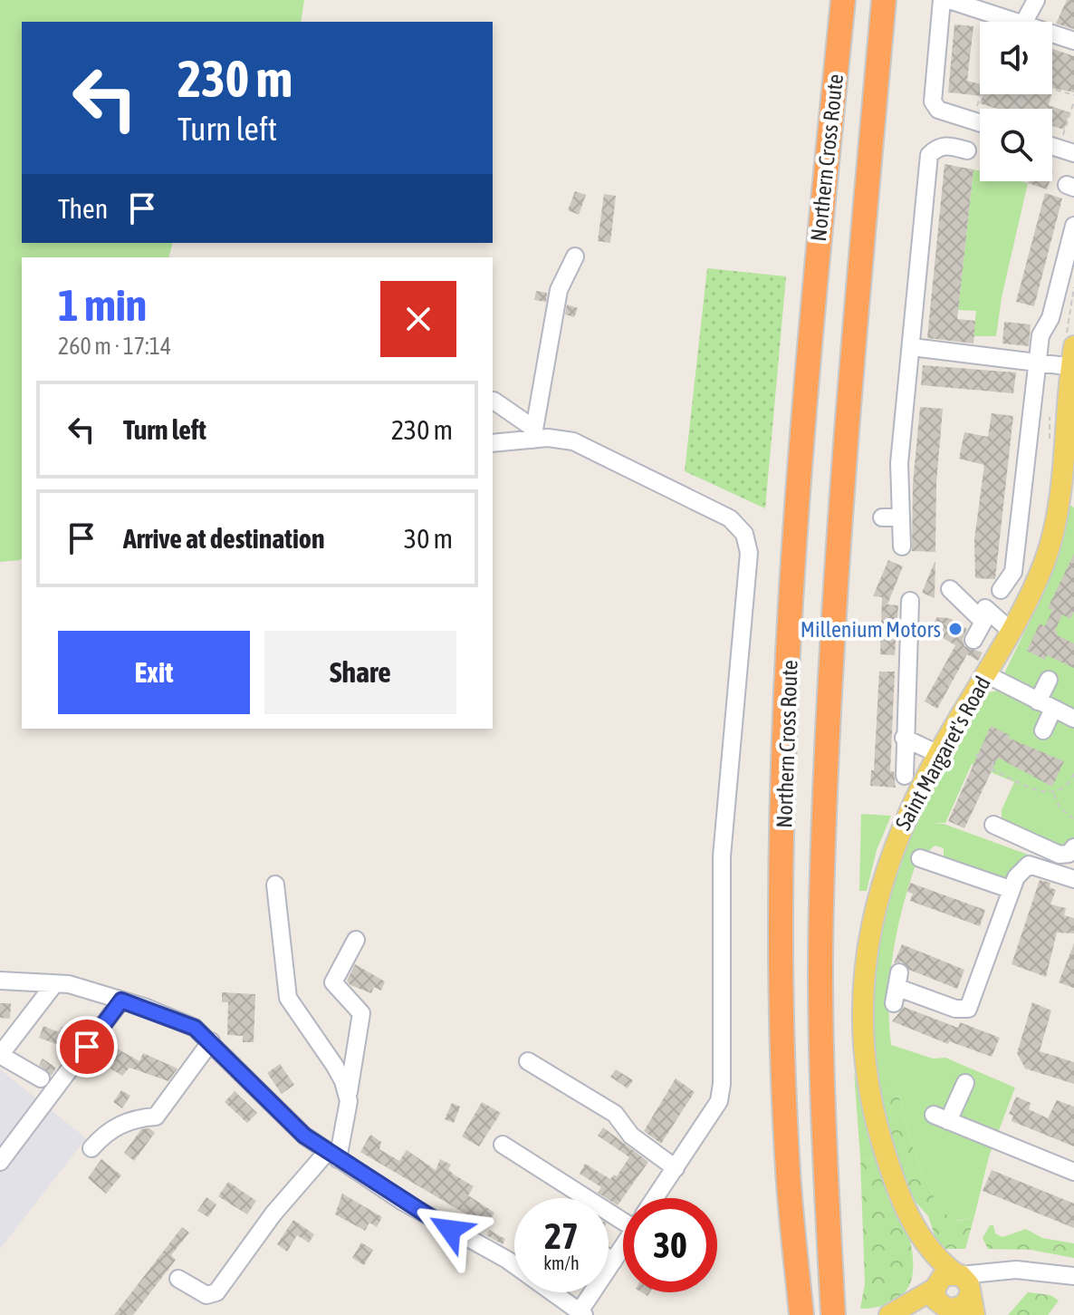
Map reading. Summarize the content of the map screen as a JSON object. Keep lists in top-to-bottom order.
{
  "streets": {
    "highway": ["Northern Cross Route"],
    "main road": ["Saint Margaret's Road"]
  },
  "places": ["Millenium Motors"],
  "page": {
    "turn": ["230 m", "Turn left"],
    "then": "Then",
    "heading": ["1 min", "260 m · 17:14"],
    "list": [
      {
        "name": "Turn left",
        "value": "230 m"
      },
      {
        "name": "Arrive at destination",
        "value": "30 m"
      }
    ],
    "buttons": ["Exit", "Share"],
    "speed": "27 km/h",
    "limit": "30"
  }
}
